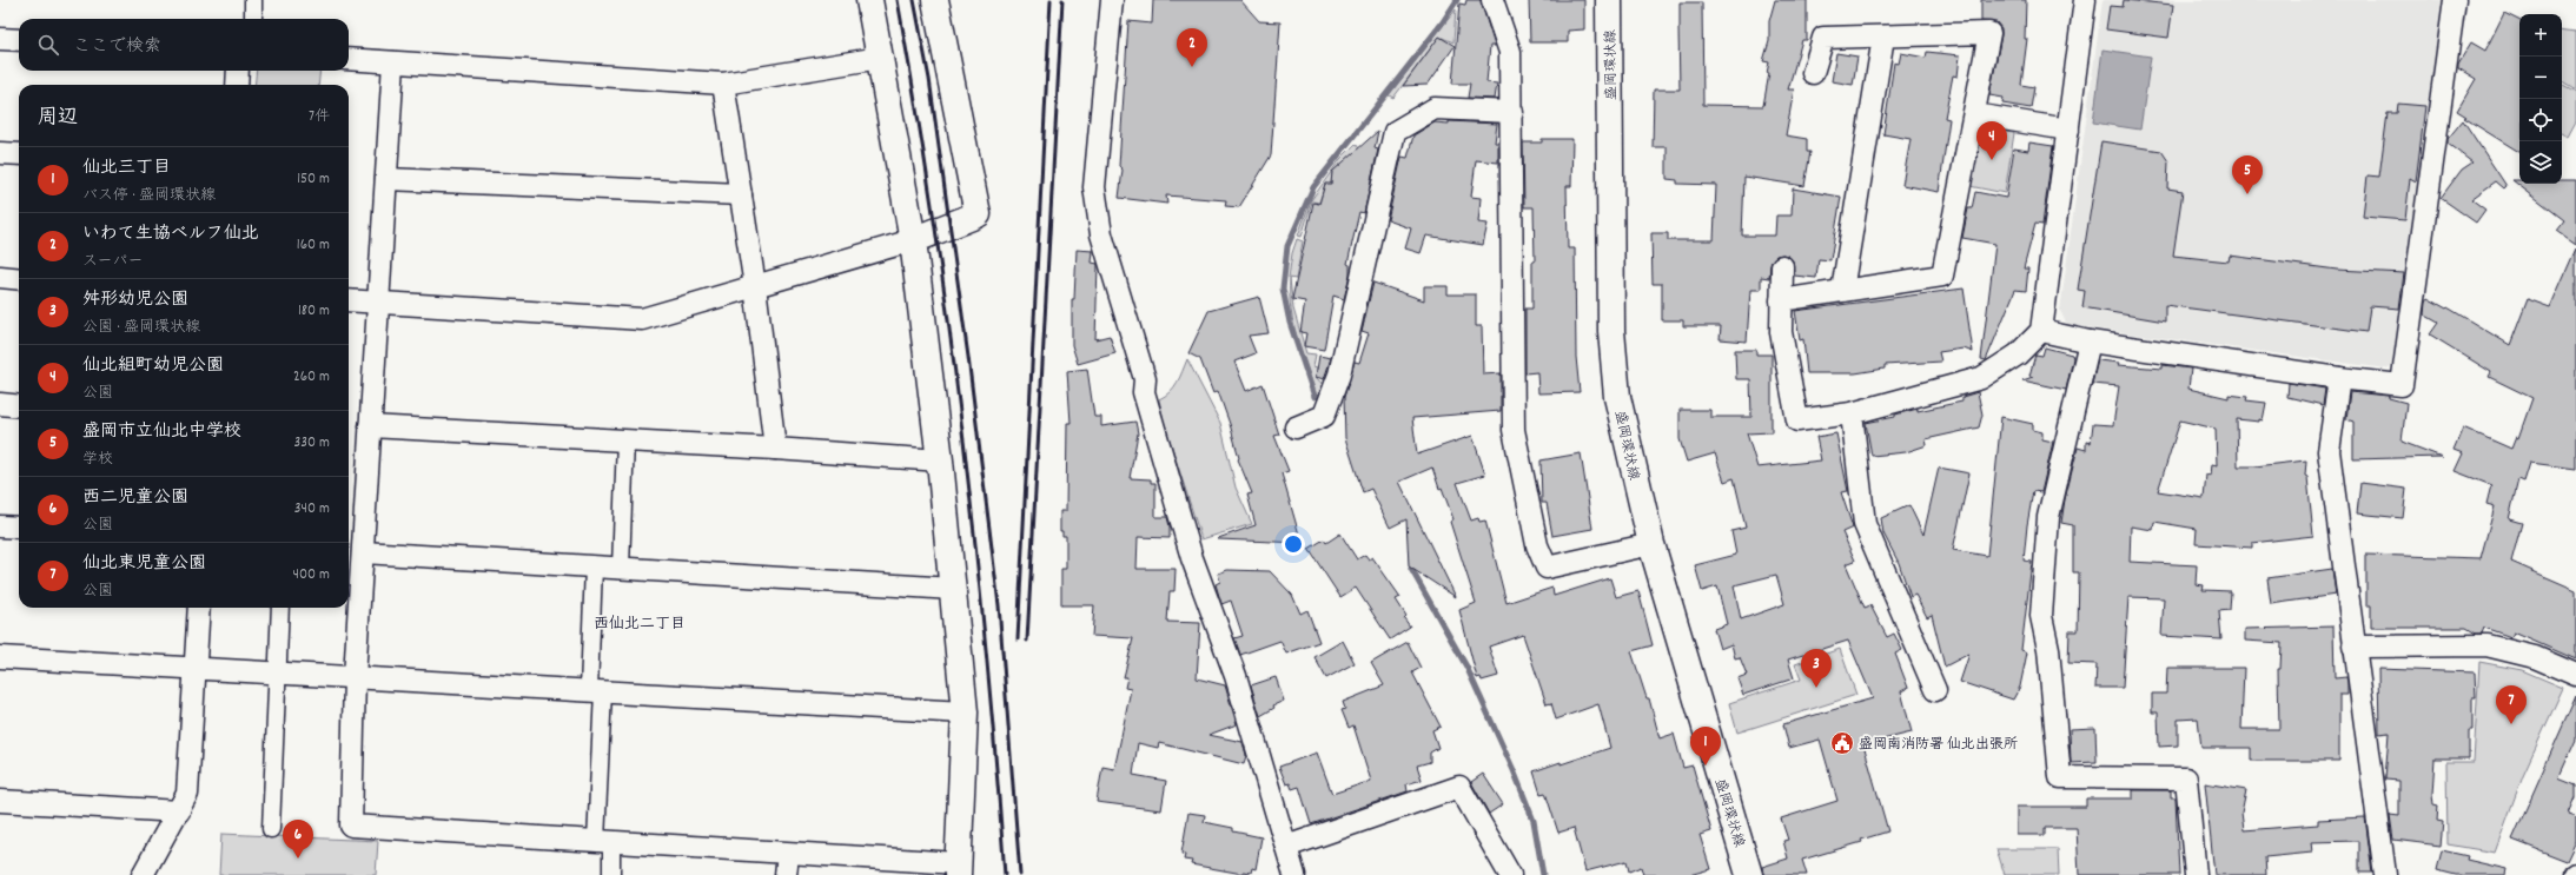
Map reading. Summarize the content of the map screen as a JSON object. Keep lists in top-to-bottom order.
{
  "streets": {
    "street": ["盛岡環状線"]
  },
  "districts": ["西仙北二丁目"],
  "places": {
    "public building": ["盛岡南消防署 仙北出張所"]
  },
  "page": {
    "map_buttons": ["+", "−"],
    "search": "ここで検索",
    "pins": [
      "2",
      "4",
      "5",
      "3",
      "7",
      "1",
      "6"
    ],
    "heading": ["周辺", "7件"],
    "list": [
      {
        "mark": "1",
        "name": "仙北三丁目",
        "note": "バス停 · 盛岡環状線",
        "value": "150 m"
      },
      {
        "mark": "2",
        "name": "いわて生協ベルフ仙北",
        "note": "スーパー",
        "value": "160 m"
      },
      {
        "mark": "3",
        "name": "舛形幼児公園",
        "note": "公園 · 盛岡環状線",
        "value": "180 m"
      },
      {
        "mark": "4",
        "name": "仙北組町幼児公園",
        "note": "公園",
        "value": "260 m"
      },
      {
        "mark": "5",
        "name": "盛岡市立仙北中学校",
        "note": "学校",
        "value": "330 m"
      },
      {
        "mark": "6",
        "name": "西二児童公園",
        "note": "公園",
        "value": "340 m"
      },
      {
        "mark": "7",
        "name": "仙北東児童公園",
        "note": "公園",
        "value": "400 m"
      }
    ]
  }
}
